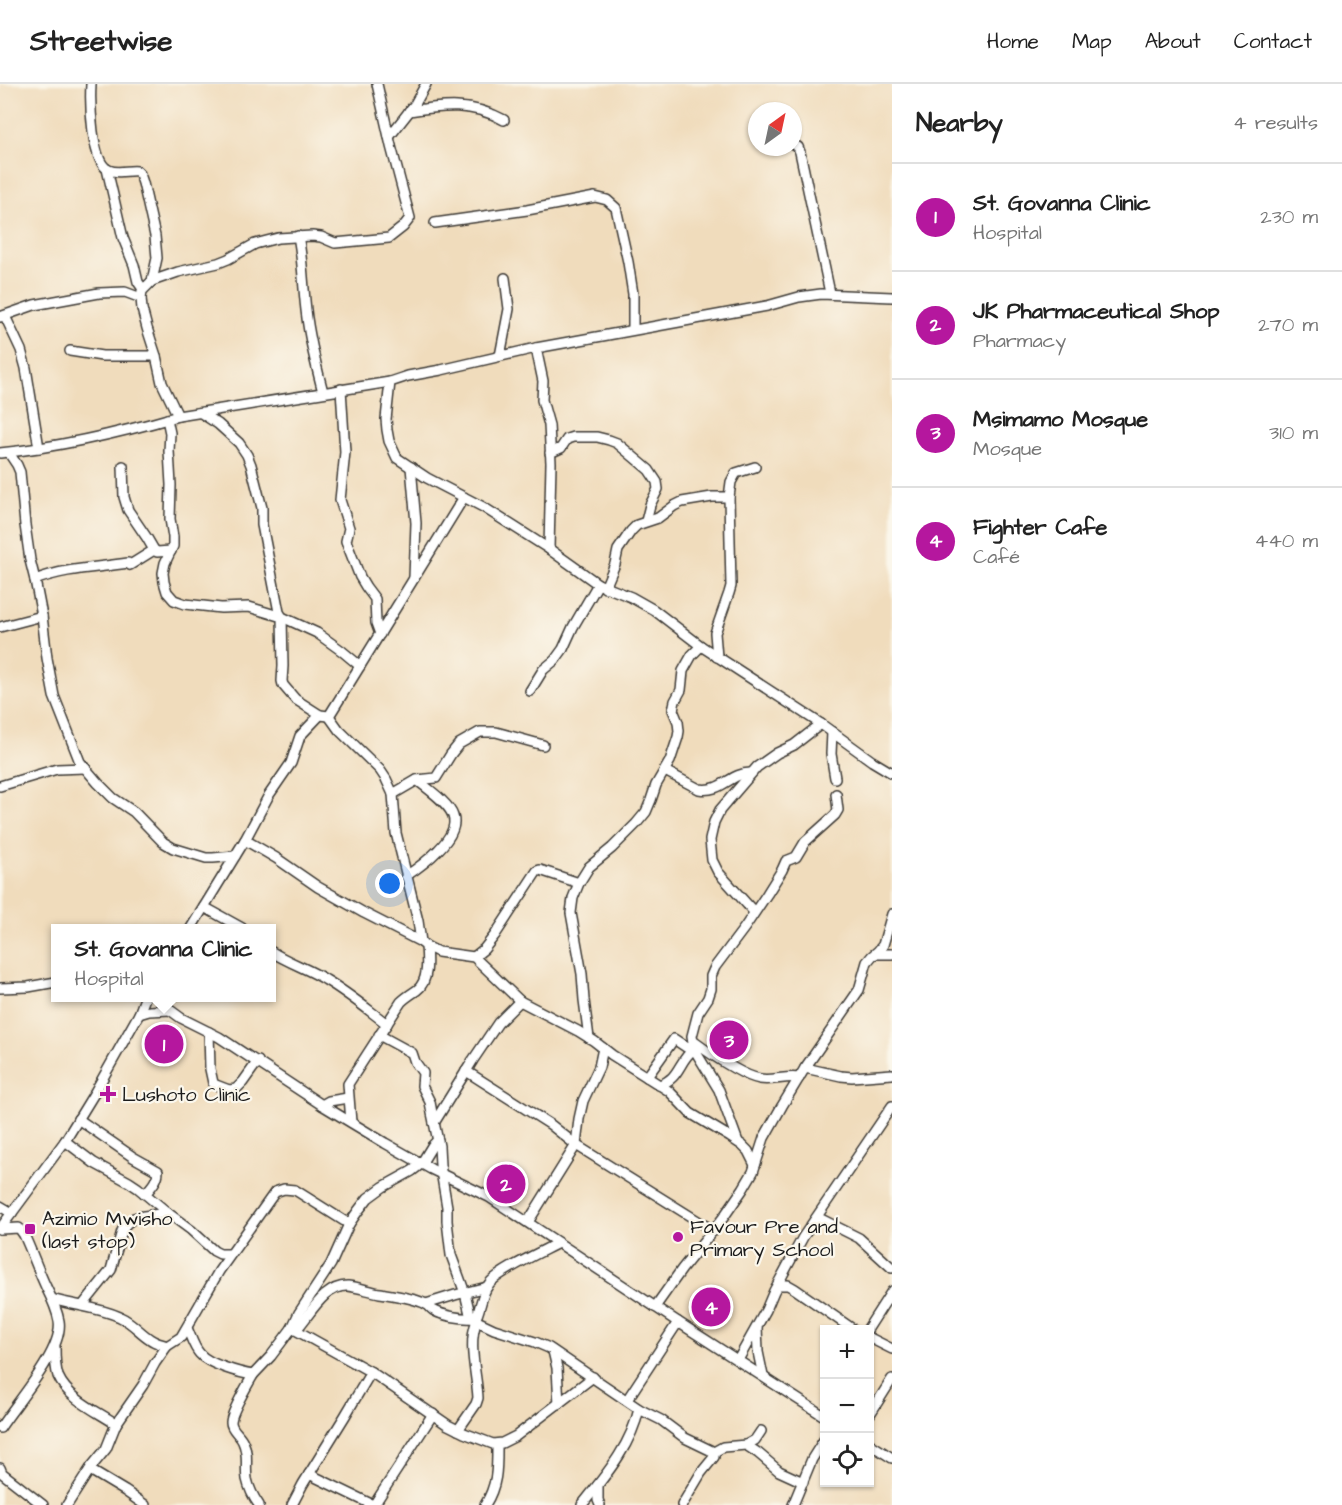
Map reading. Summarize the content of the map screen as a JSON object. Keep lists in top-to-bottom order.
{
  "places": {
    "health": ["Lushoto Clinic"],
    "transit": ["Azimio Mwisho (last stop)"],
    "other": ["Favour Pre and Primary School"]
  },
  "north": "top right",
  "page": {
    "header": "Streetwise",
    "nav": [
      "Home",
      "Map",
      "About",
      "Contact"
    ],
    "heading": ["Nearby", "4 results"],
    "list": [
      {
        "mark": "1",
        "name": "St. Govanna Clinic",
        "note": "Hospital",
        "value": "230 m"
      },
      {
        "mark": "2",
        "name": "JK Pharmaceutical Shop",
        "note": "Pharmacy",
        "value": "270 m"
      },
      {
        "mark": "3",
        "name": "Msimamo Mosque",
        "note": "Mosque",
        "value": "310 m"
      },
      {
        "mark": "4",
        "name": "Fighter Cafe",
        "note": "Café",
        "value": "440 m"
      }
    ],
    "popup": ["St. Govanna Clinic", "Hospital"],
    "pins": [
      "3",
      "1",
      "2",
      "4"
    ],
    "map_buttons": ["+", "−"]
  }
}
